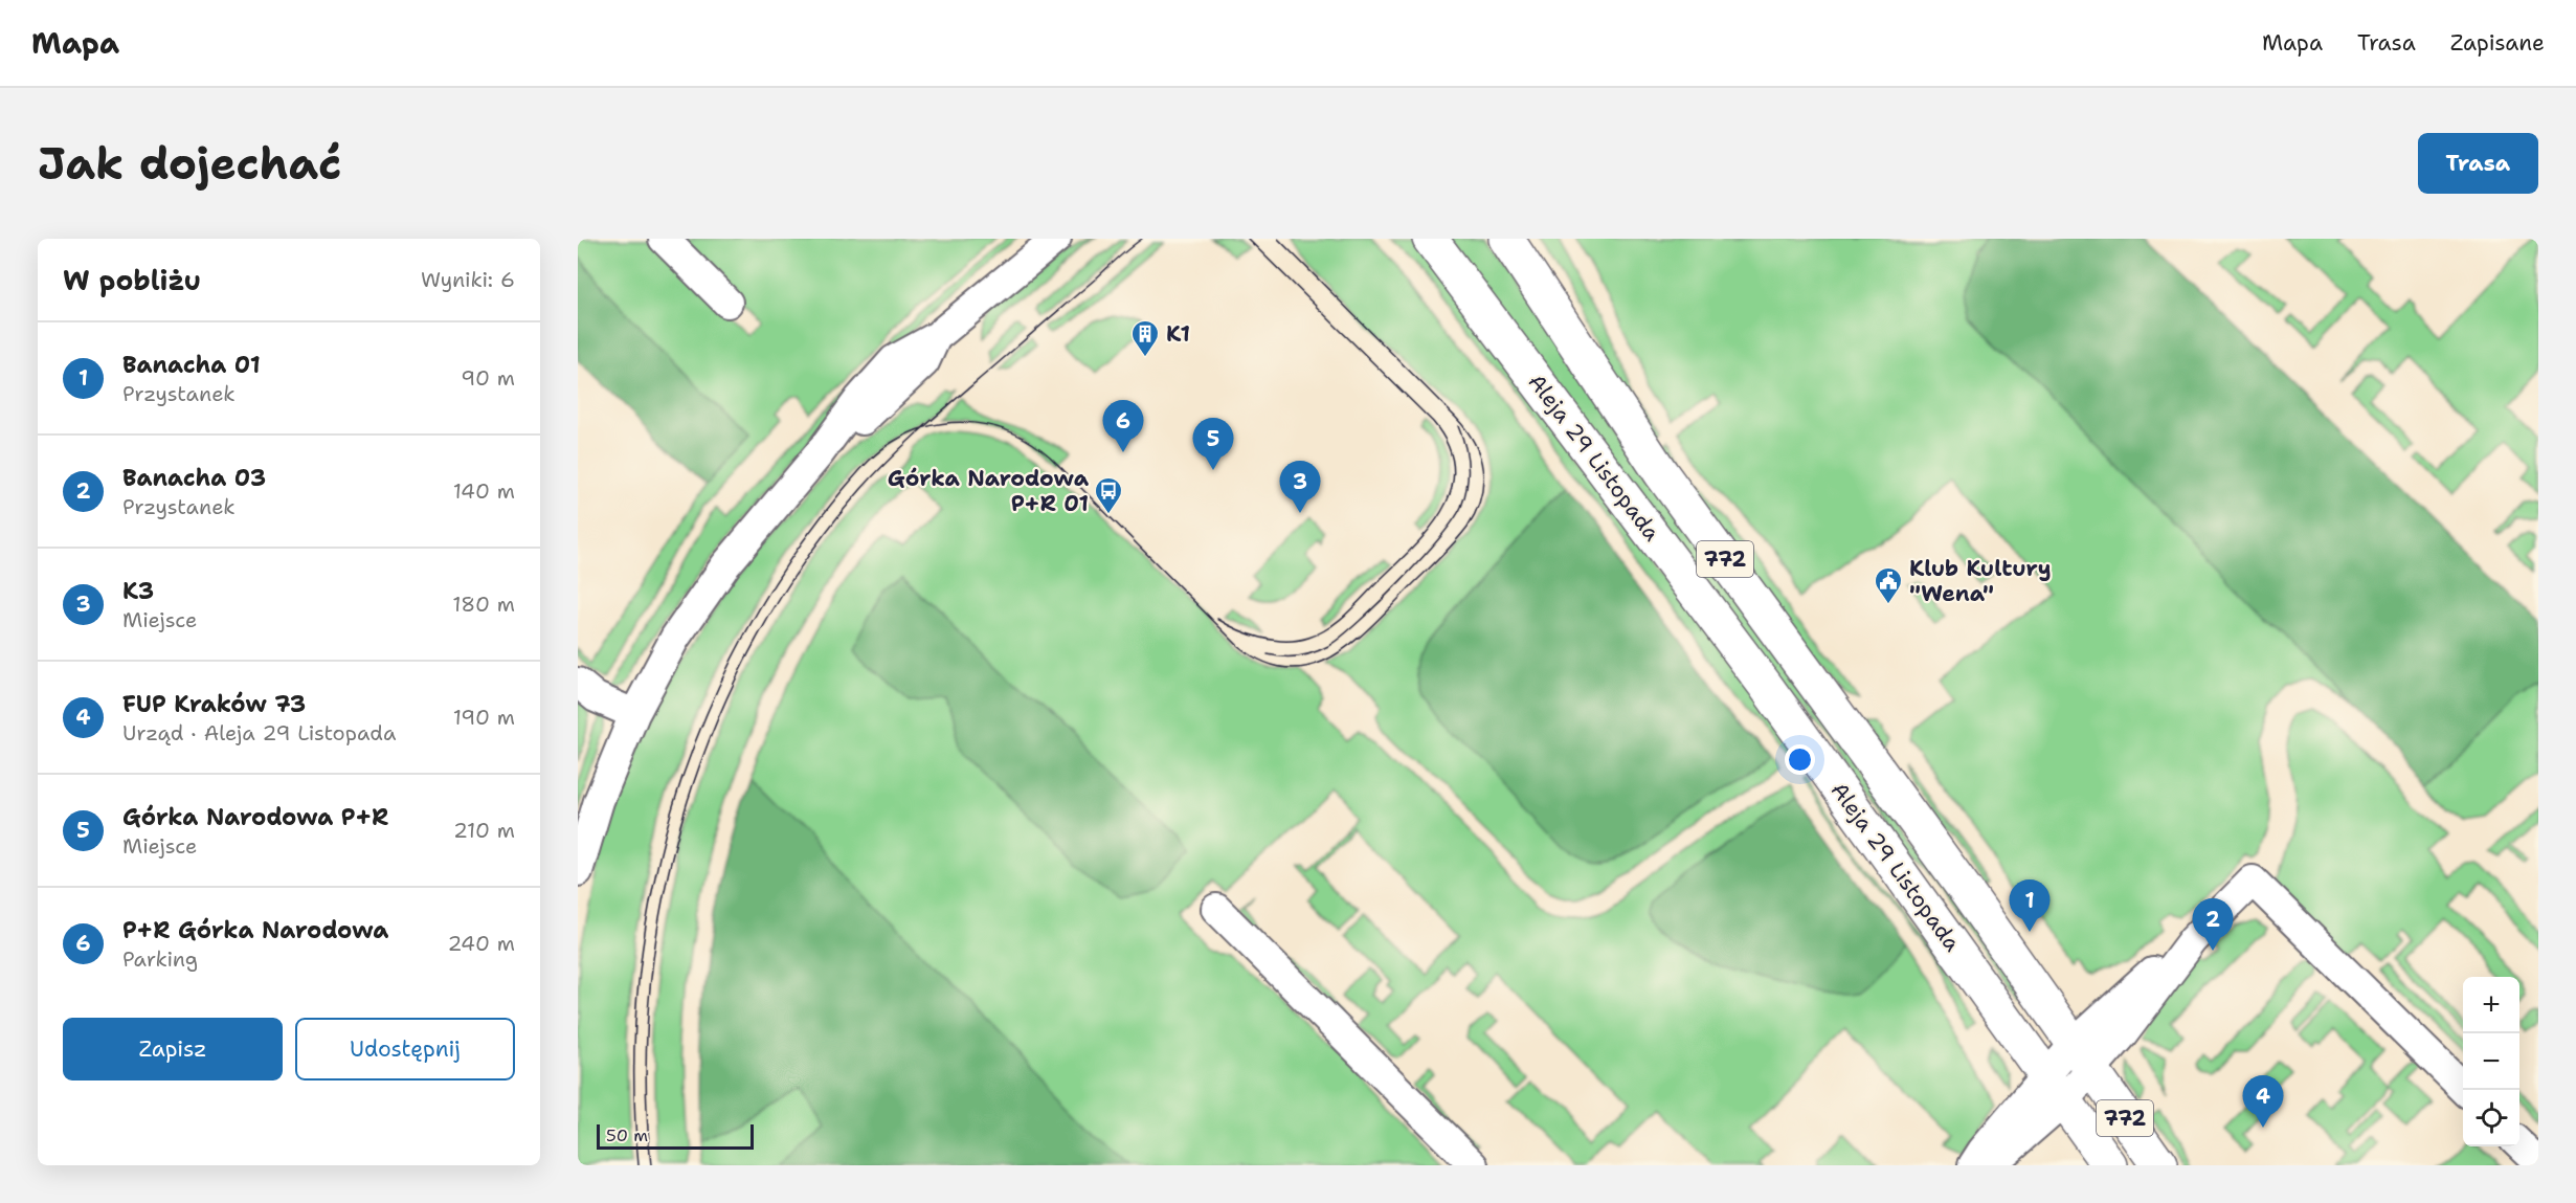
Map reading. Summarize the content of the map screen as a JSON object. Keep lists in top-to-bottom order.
{
  "streets": {
    "main road": ["Aleja 29 Listopada", "772"]
  },
  "places": {
    "building": ["K1"],
    "bus stop": ["Górka Narodowa P+R 01"],
    "public building": ["Klub Kultury \"Wena\""]
  },
  "scale_bar": "50 m",
  "page": {
    "header": "Mapa",
    "nav": ["Mapa", "Trasa", "Zapisane"],
    "buttons": [
      "Trasa",
      ["Zapisz", "Udostępnij"]
    ],
    "title": "Jak dojechać",
    "heading": ["W pobliżu", "Wyniki: 6"],
    "list": [
      {
        "mark": "1",
        "name": "Banacha 01",
        "note": "Przystanek",
        "value": "90 m"
      },
      {
        "mark": "2",
        "name": "Banacha 03",
        "note": "Przystanek",
        "value": "140 m"
      },
      {
        "mark": "3",
        "name": "K3",
        "note": "Miejsce",
        "value": "180 m"
      },
      {
        "mark": "4",
        "name": "FUP Kraków 73",
        "note": "Urząd · Aleja 29 Listopada",
        "value": "190 m"
      },
      {
        "mark": "5",
        "name": "Górka Narodowa P+R",
        "note": "Miejsce",
        "value": "210 m"
      },
      {
        "mark": "6",
        "name": "P+R Górka Narodowa",
        "note": "Parking",
        "value": "240 m"
      }
    ],
    "pins": [
      "6",
      "5",
      "3",
      "1",
      "2",
      "4"
    ],
    "map_buttons": ["+", "−"],
    "scale": "50 m"
  }
}
